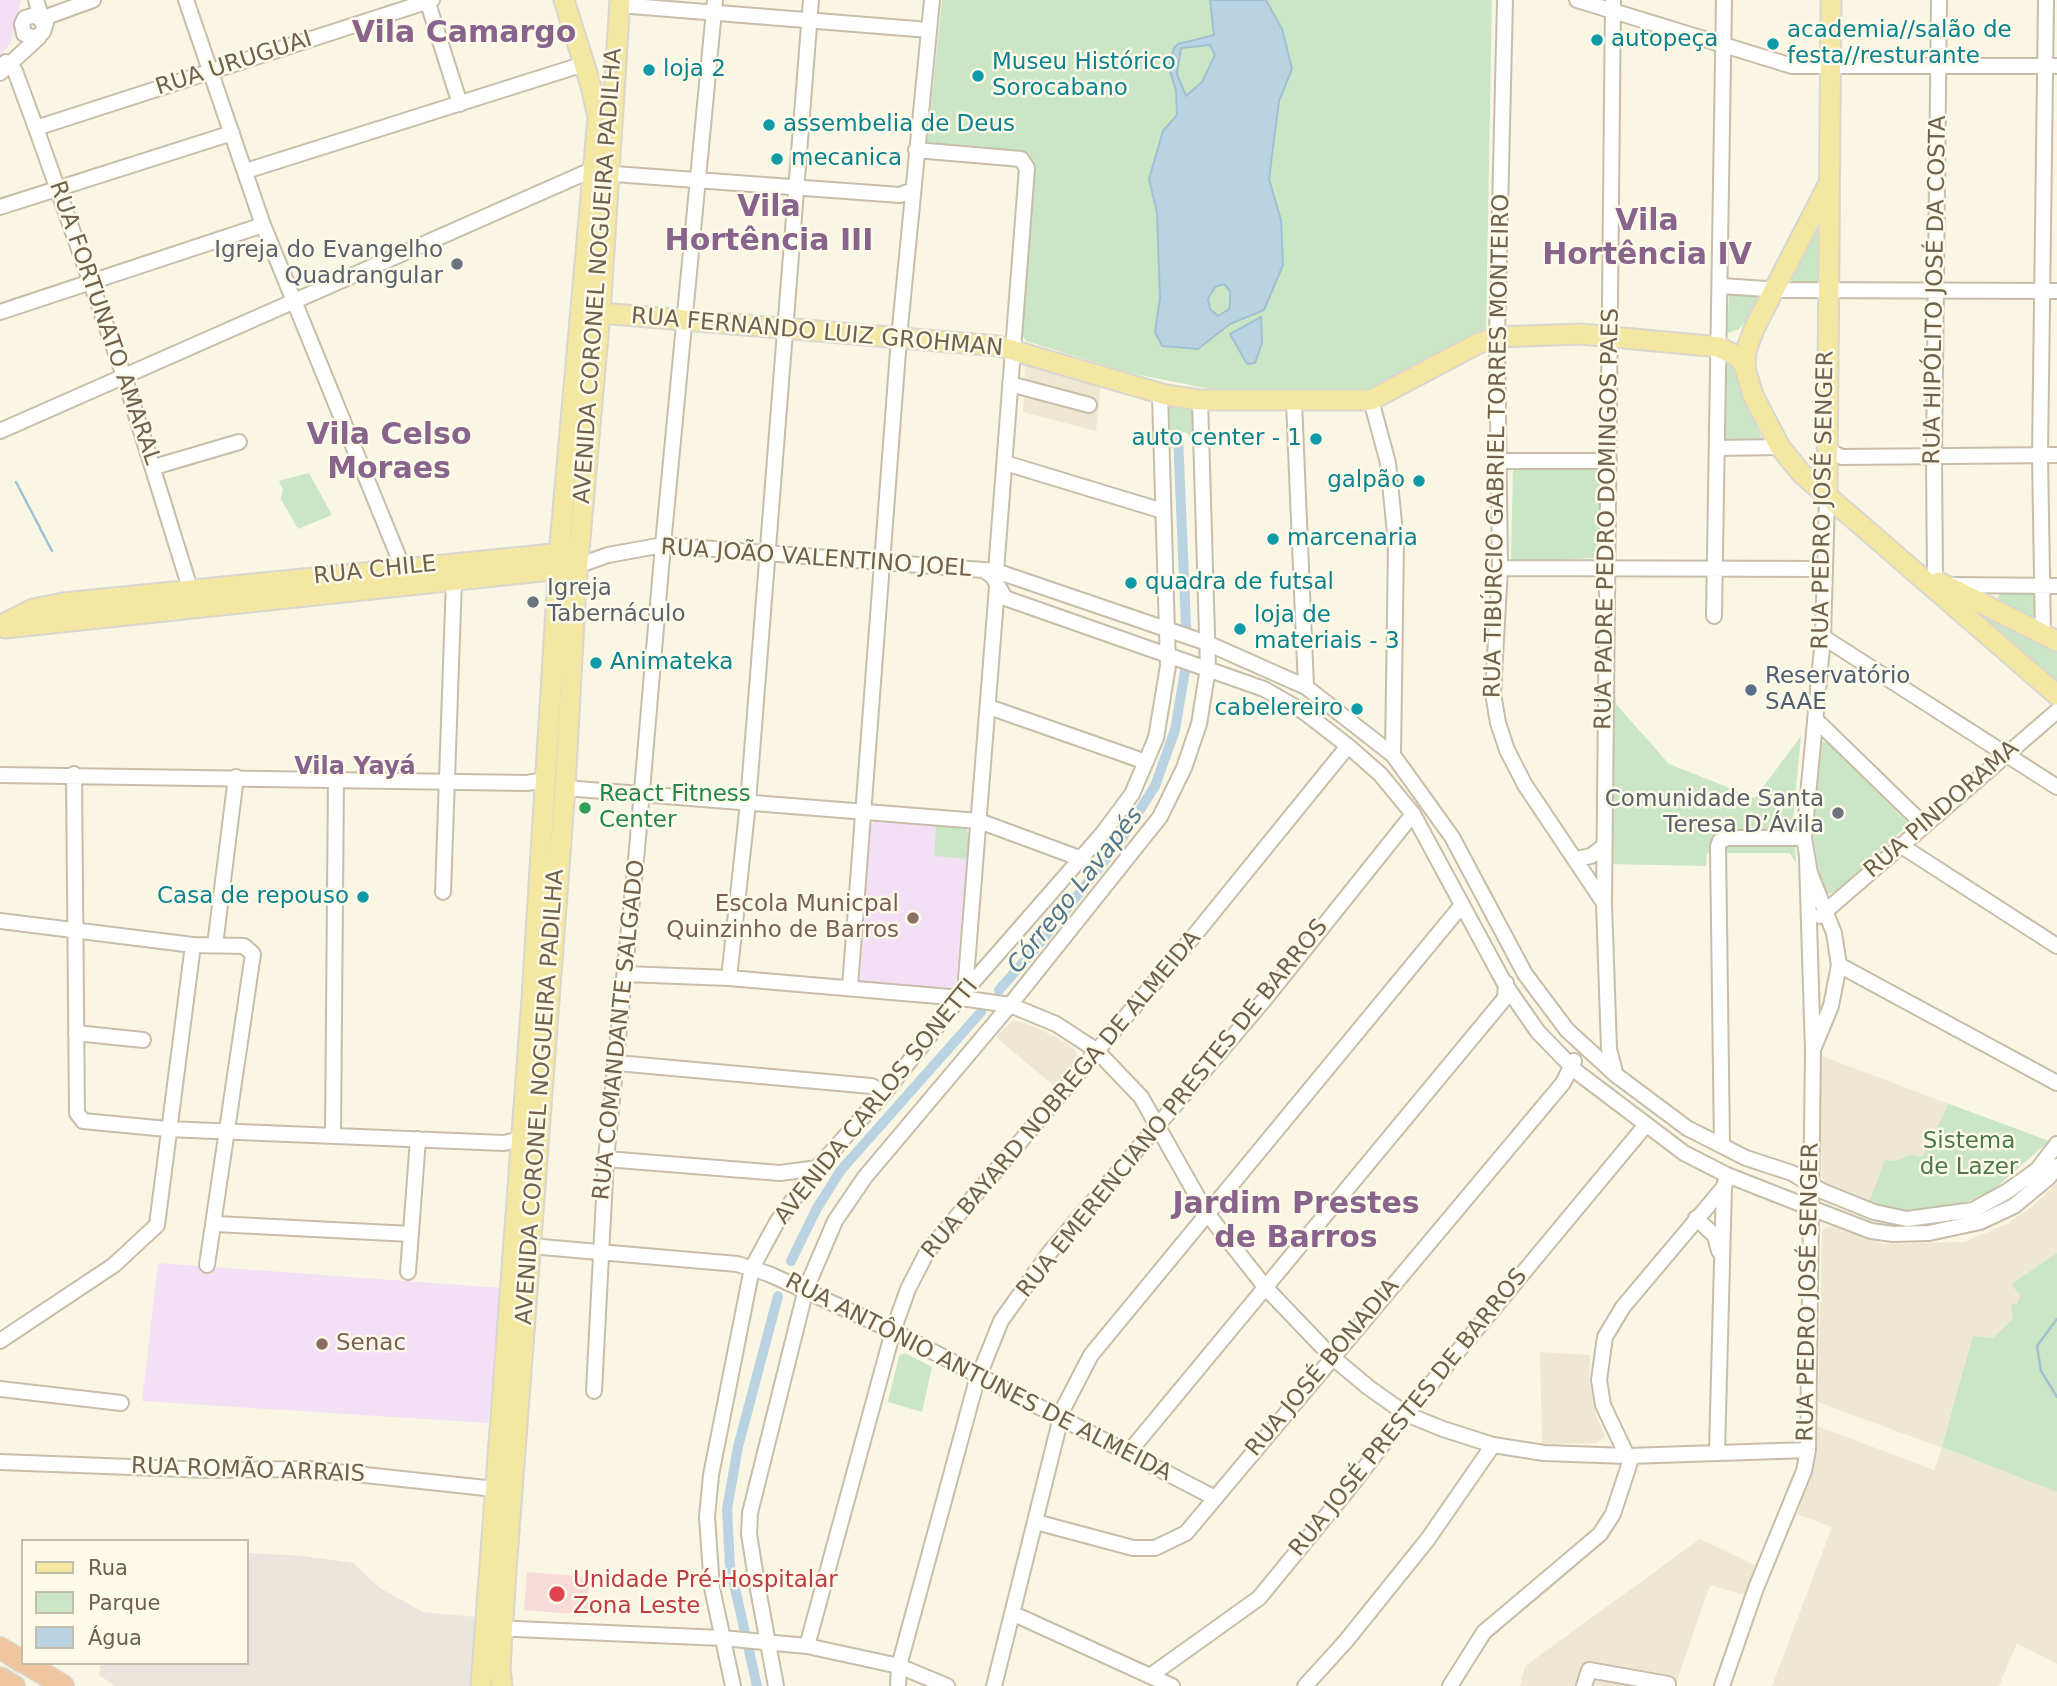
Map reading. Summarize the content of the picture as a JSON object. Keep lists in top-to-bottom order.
{
  "streets": {
    "main road": [
      "AVENIDA CORONEL NOGUEIRA PADILHA",
      "RUA FERNANDO LUIZ GROHMAN",
      "RUA PEDRO JOSÉ SENGER",
      "RUA CHILE"
    ],
    "street": [
      "RUA URUGUAI",
      "RUA HIPÓLITO JOSÉ DA COSTA",
      "RUA FORTUNATO AMARAL",
      "RUA TIBÚRCIO GABRIEL TORRES MONTEIRO",
      "RUA PADRE PEDRO DOMINGOS PAES",
      "RUA JOÃO VALENTINO JOEL",
      "RUA PINDORAMA",
      "RUA COMANDANTE SALGADO",
      "RUA BAYARD NOBREGA DE ALMEIDA",
      "AVENIDA CARLOS SONETTI",
      "RUA EMERENCIANO PRESTES DE BARROS",
      "RUA JOSÉ BONADIA",
      "RUA ANTÔNIO ANTUNES DE ALMEIDA",
      "RUA JOSÉ PRESTES DE BARROS",
      "RUA ROMÃO ARRAIS"
    ]
  },
  "crossings": [
    ["RUA URUGUAI", "RUA FORTUNATO AMARAL"],
    ["AVENIDA CORONEL NOGUEIRA PADILHA", "RUA FERNANDO LUIZ GROHMAN"],
    ["AVENIDA CORONEL NOGUEIRA PADILHA", "RUA JOÃO VALENTINO JOEL"],
    ["AVENIDA CORONEL NOGUEIRA PADILHA", "RUA CHILE"],
    ["AVENIDA CORONEL NOGUEIRA PADILHA", "RUA ANTÔNIO ANTUNES DE ALMEIDA"],
    ["AVENIDA CORONEL NOGUEIRA PADILHA", "RUA ROMÃO ARRAIS"],
    ["RUA FORTUNATO AMARAL", "RUA CHILE"],
    ["RUA FERNANDO LUIZ GROHMAN", "RUA TIBÚRCIO GABRIEL TORRES MONTEIRO"],
    ["RUA FERNANDO LUIZ GROHMAN", "RUA PADRE PEDRO DOMINGOS PAES"],
    ["RUA FERNANDO LUIZ GROHMAN", "RUA COMANDANTE SALGADO"],
    ["RUA FERNANDO LUIZ GROHMAN", "AVENIDA CARLOS SONETTI"],
    ["RUA TIBÚRCIO GABRIEL TORRES MONTEIRO", "RUA PADRE PEDRO DOMINGOS PAES"],
    ["RUA PEDRO JOSÉ SENGER", "RUA JOÃO VALENTINO JOEL"],
    ["RUA PEDRO JOSÉ SENGER", "RUA PINDORAMA"],
    ["RUA PADRE PEDRO DOMINGOS PAES", "RUA JOÃO VALENTINO JOEL"],
    ["RUA PADRE PEDRO DOMINGOS PAES", "RUA JOSÉ BONADIA"],
    ["RUA JOÃO VALENTINO JOEL", "RUA CHILE"],
    ["RUA JOÃO VALENTINO JOEL", "RUA COMANDANTE SALGADO"],
    ["RUA JOÃO VALENTINO JOEL", "RUA BAYARD NOBREGA DE ALMEIDA"],
    ["RUA JOÃO VALENTINO JOEL", "AVENIDA CARLOS SONETTI"],
    ["RUA JOÃO VALENTINO JOEL", "RUA EMERENCIANO PRESTES DE BARROS"],
    ["RUA JOÃO VALENTINO JOEL", "RUA JOSÉ BONADIA"],
    ["RUA JOÃO VALENTINO JOEL", "RUA JOSÉ PRESTES DE BARROS"],
    ["RUA COMANDANTE SALGADO", "RUA ANTÔNIO ANTUNES DE ALMEIDA"],
    ["RUA BAYARD NOBREGA DE ALMEIDA", "AVENIDA CARLOS SONETTI"],
    ["RUA BAYARD NOBREGA DE ALMEIDA", "RUA ANTÔNIO ANTUNES DE ALMEIDA"],
    ["AVENIDA CARLOS SONETTI", "RUA ANTÔNIO ANTUNES DE ALMEIDA"],
    ["RUA EMERENCIANO PRESTES DE BARROS", "RUA ANTÔNIO ANTUNES DE ALMEIDA"],
    ["RUA JOSÉ BONADIA", "RUA ANTÔNIO ANTUNES DE ALMEIDA"]
  ],
  "districts": [
    "Vila Camargo",
    "Vila Hortência III",
    "Vila Hortência IV",
    "Vila Celso Moraes",
    "Vila Yayá",
    "Jardim Prestes de Barros"
  ],
  "water": ["Córrego Lavapés"],
  "parks": ["Sistema de Lazer"],
  "places": [
    "autopeça",
    "academia//salão de festa//resturante",
    "loja 2",
    "Museu Histórico Sorocabano",
    "assembelia de Deus",
    "mecanica",
    "Igreja do Evangelho Quadrangular",
    "auto center - 1",
    "galpão",
    "marcenaria",
    "quadra de futsal",
    "Igreja Tabernáculo",
    "loja de materiais - 3",
    "Animateka",
    "Reservatório SAAE",
    "cabelereiro",
    "React Fitness Center",
    "Comunidade Santa Teresa D’Ávila",
    "Casa de repouso",
    "Escola Municpal Quinzinho de Barros",
    "Senac",
    "Unidade Pré-Hospitalar Zona Leste"
  ],
  "legend": ["Rua", "Parque", "Água"]
}
